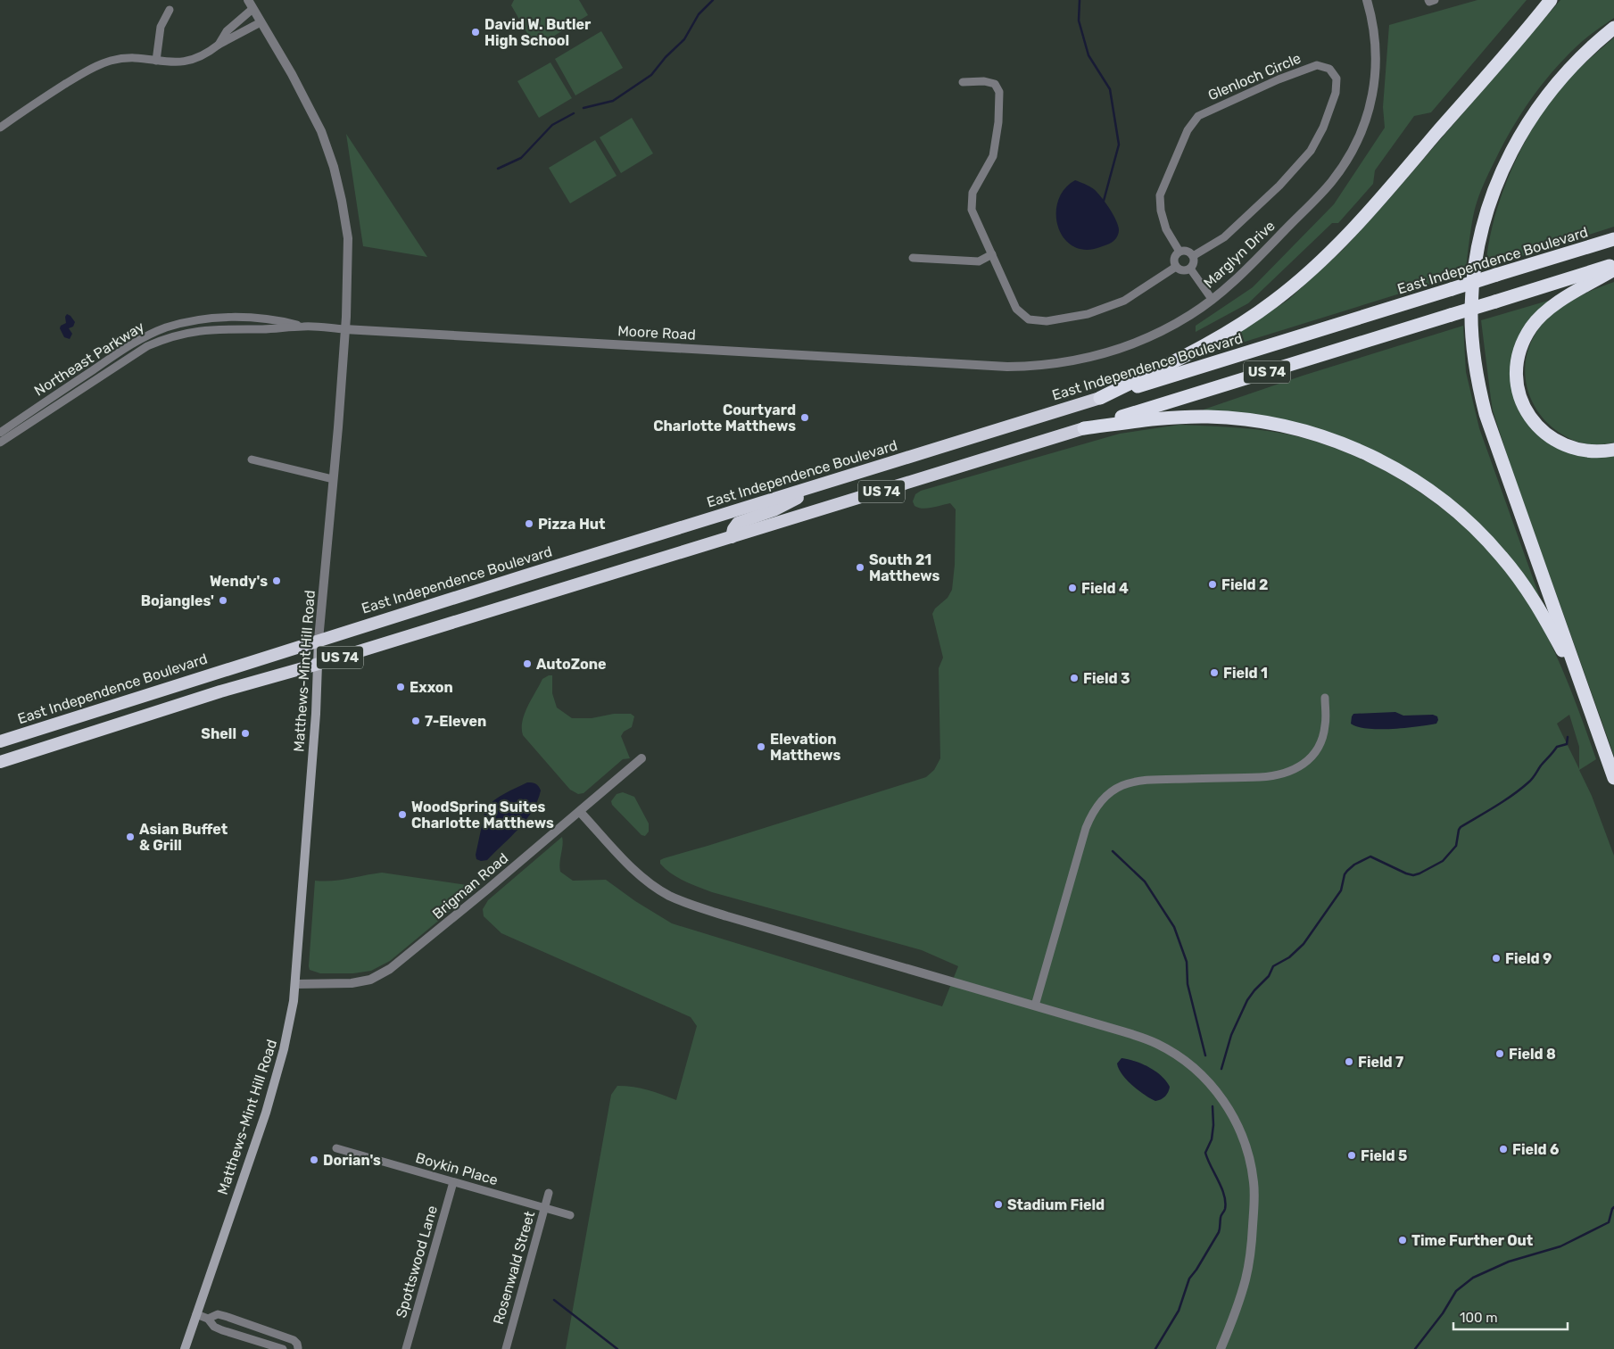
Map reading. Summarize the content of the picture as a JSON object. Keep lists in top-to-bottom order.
{
  "streets": {
    "highway": ["East Independence Boulevard", "US 74"],
    "main road": ["Matthews-Mint Hill Road"],
    "street": [
      "Glenloch Circle",
      "Marglyn Drive",
      "Moore Road",
      "Northeast Parkway",
      "Brigman Road",
      "Boykin Place",
      "Spottswood Lane",
      "Rosenwald Street"
    ]
  },
  "crossings": [
    ["Marglyn Drive", "Moore Road"],
    ["East Independence Boulevard", "Matthews-Mint Hill Road"],
    ["Moore Road", "Northeast Parkway"],
    ["Moore Road", "Matthews-Mint Hill Road"],
    ["Northeast Parkway", "Matthews-Mint Hill Road"],
    ["US 74", "Matthews-Mint Hill Road"],
    ["Matthews-Mint Hill Road", "Brigman Road"],
    ["Boykin Place", "Spottswood Lane"],
    ["Boykin Place", "Rosenwald Street"]
  ],
  "places": [
    "David W. Butler High School",
    "Courtyard Charlotte Matthews",
    "Pizza Hut",
    "South 21 Matthews",
    "Wendy's",
    "Field 2",
    "Field 4",
    "Bojangles'",
    "AutoZone",
    "Field 1",
    "Field 3",
    "Exxon",
    "7-Eleven",
    "Shell",
    "Elevation Matthews",
    "WoodSpring Suites Charlotte Matthews",
    "Asian Buffet & Grill",
    "Field 9",
    "Field 8",
    "Field 7",
    "Field 6",
    "Field 5",
    "Dorian's",
    "Stadium Field",
    "Time Further Out"
  ],
  "scale_bar": "100 m"
}
